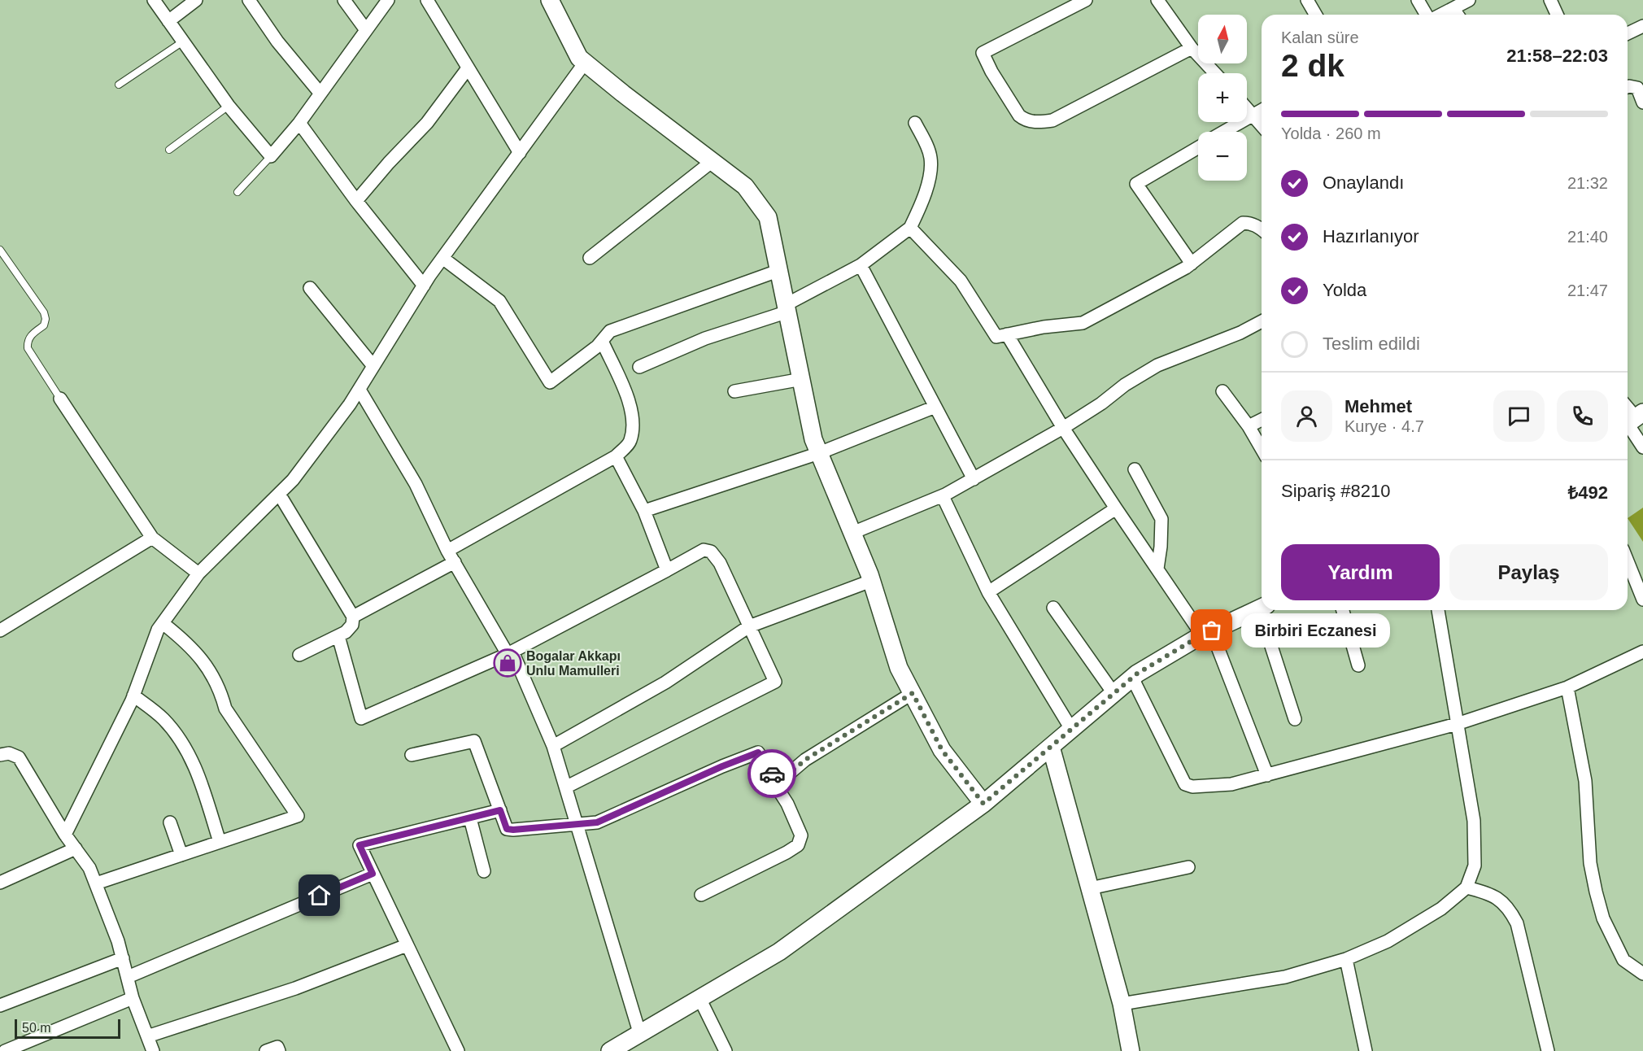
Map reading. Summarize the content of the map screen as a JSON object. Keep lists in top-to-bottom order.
{
  "places": {
    "other": ["Birbiri Eczanesi"],
    "shop": ["Bogalar Akkapı Unlu Mamulleri"]
  },
  "scale_bar": "50 m",
  "north": "top",
  "page": {
    "map_buttons": ["+", "−"],
    "heading": ["2 dk", "Kalan süre", "21:58–22:03"],
    "panel": [
      "Mehmet",
      "Kurye · 4.7",
      "Sipariş #8210",
      "₺492"
    ],
    "bar": "Yolda · 260 m",
    "list": [
      ["Onaylandı", "21:32"],
      ["Hazırlanıyor", "21:40"],
      ["Yolda", "21:47"],
      "Teslim edildi"
    ],
    "buttons": ["Yardım", "Paylaş"],
    "bubble": "Birbiri Eczanesi",
    "scale": "50 m"
  }
}
